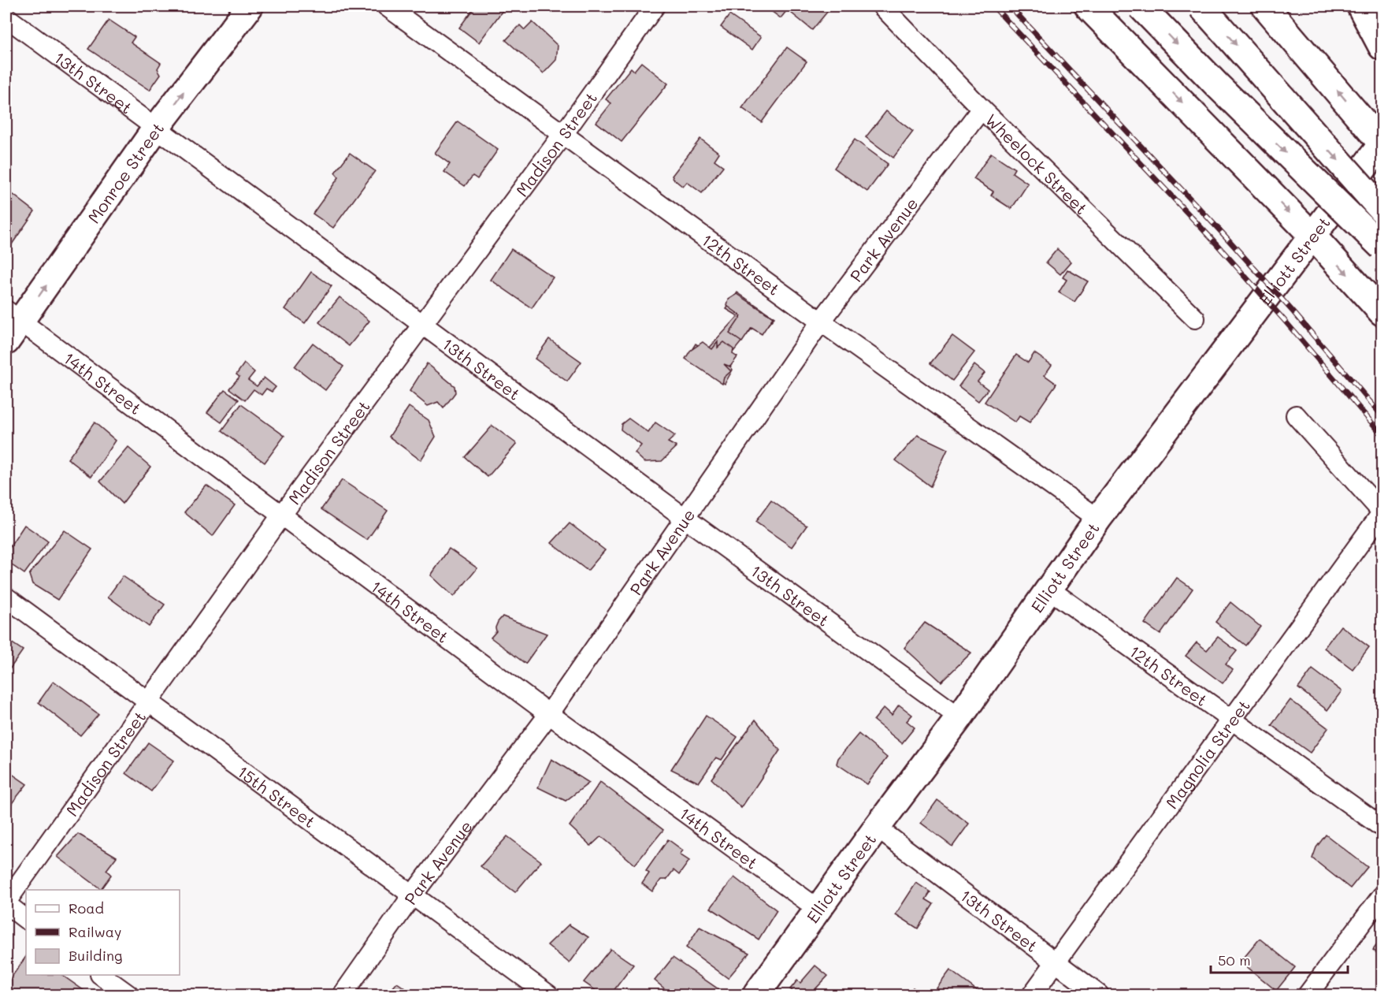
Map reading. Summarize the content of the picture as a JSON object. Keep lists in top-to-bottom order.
{
  "streets": {
    "main road": ["Monroe Street", "Elliott Street"],
    "street": [
      "13th Street",
      "Madison Street",
      "Wheelock Street",
      "Park Avenue",
      "12th Street",
      "14th Street",
      "Magnolia Street",
      "15th Street"
    ]
  },
  "crossings": [
    ["13th Street", "Madison Street"],
    ["13th Street", "Monroe Street"],
    ["13th Street", "Park Avenue"],
    ["13th Street", "Elliott Street"],
    ["13th Street", "Magnolia Street"],
    ["Madison Street", "12th Street"],
    ["Madison Street", "14th Street"],
    ["Madison Street", "15th Street"],
    ["Wheelock Street", "Park Avenue"],
    ["Monroe Street", "14th Street"],
    ["Park Avenue", "12th Street"],
    ["Park Avenue", "14th Street"],
    ["Park Avenue", "15th Street"],
    ["Elliott Street", "12th Street"],
    ["Elliott Street", "14th Street"],
    ["12th Street", "Magnolia Street"]
  ],
  "one_way": ["Monroe Street"],
  "legend": ["Road", "Railway", "Building"],
  "scale_bar": "50 m"
}
